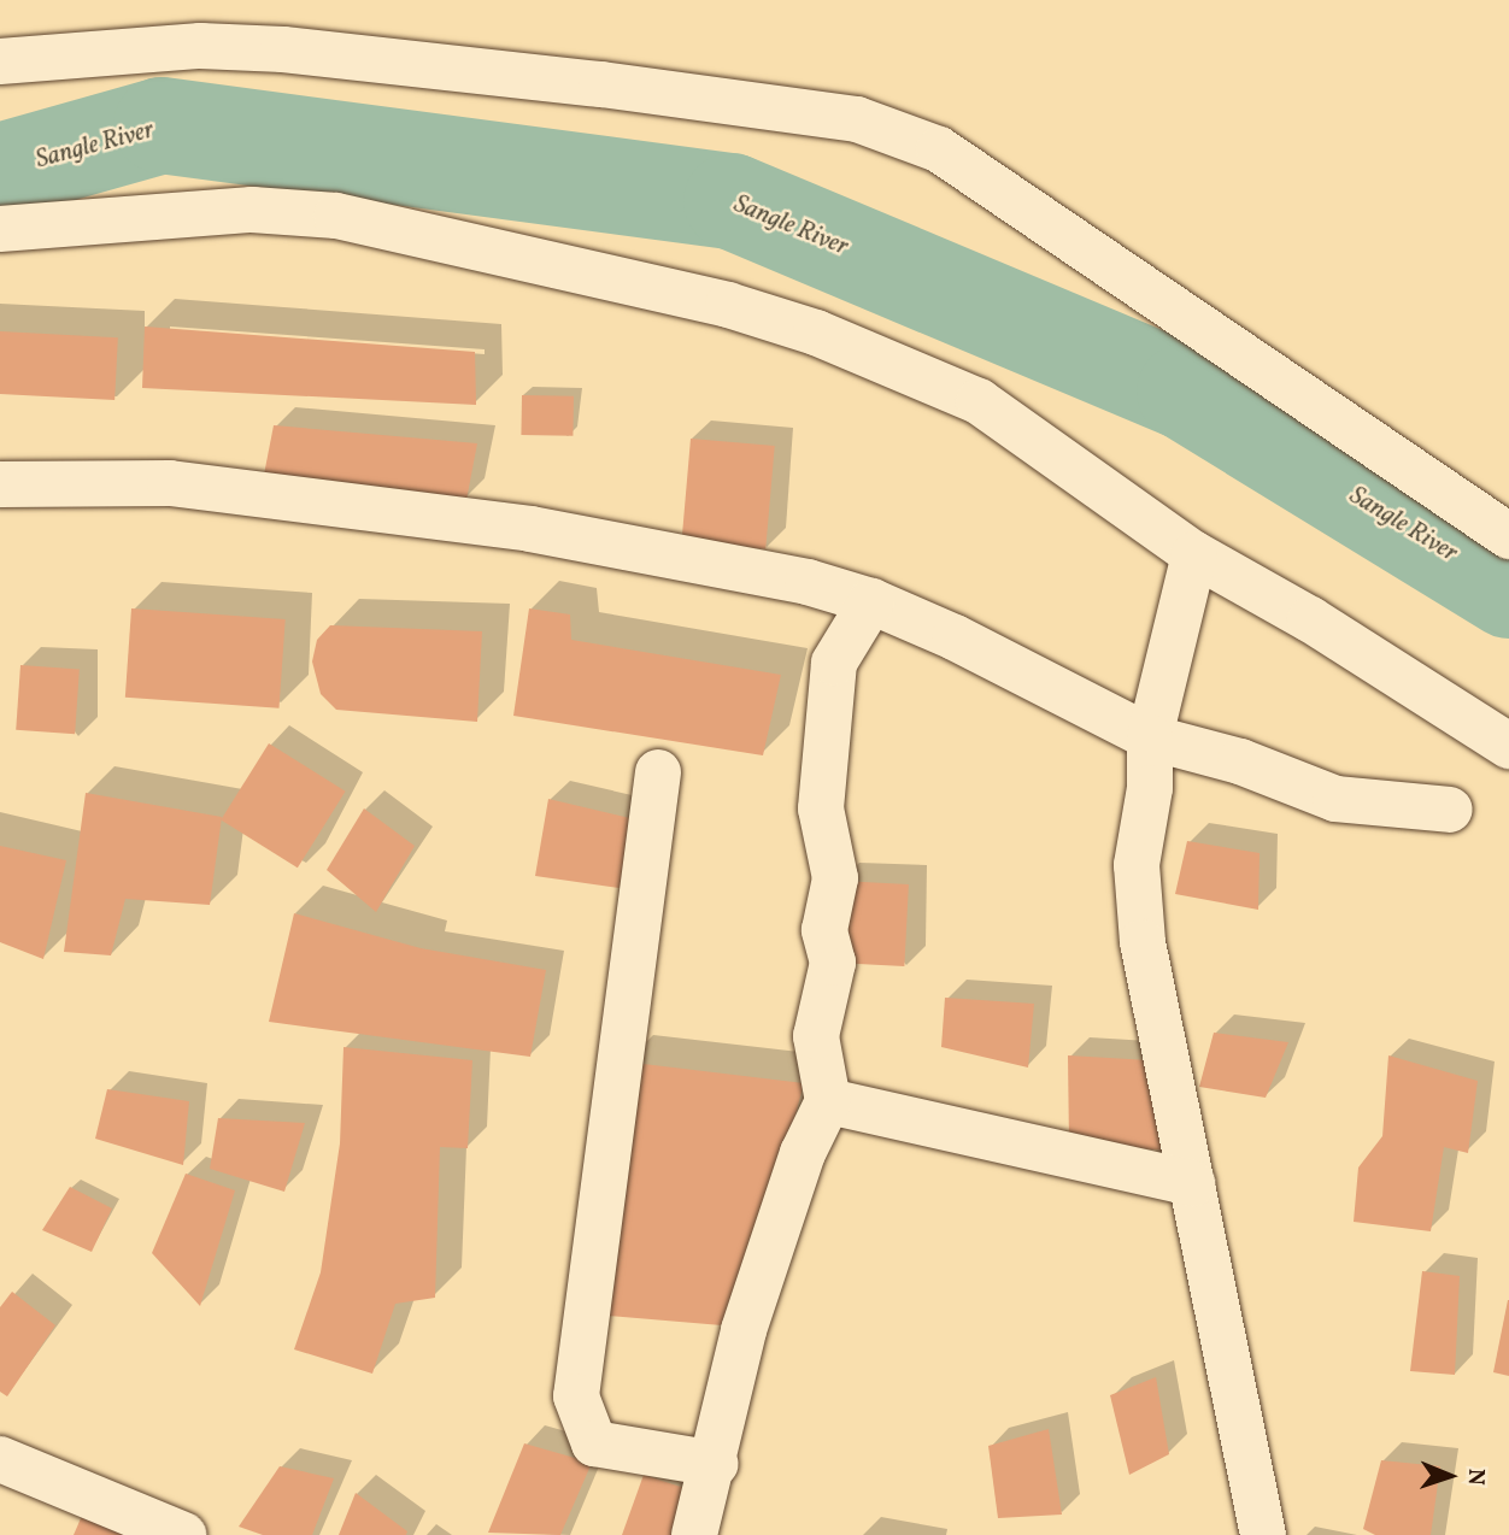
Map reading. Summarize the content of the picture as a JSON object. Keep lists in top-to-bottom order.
{
  "water": ["Sangle River"],
  "north": "right"
}
